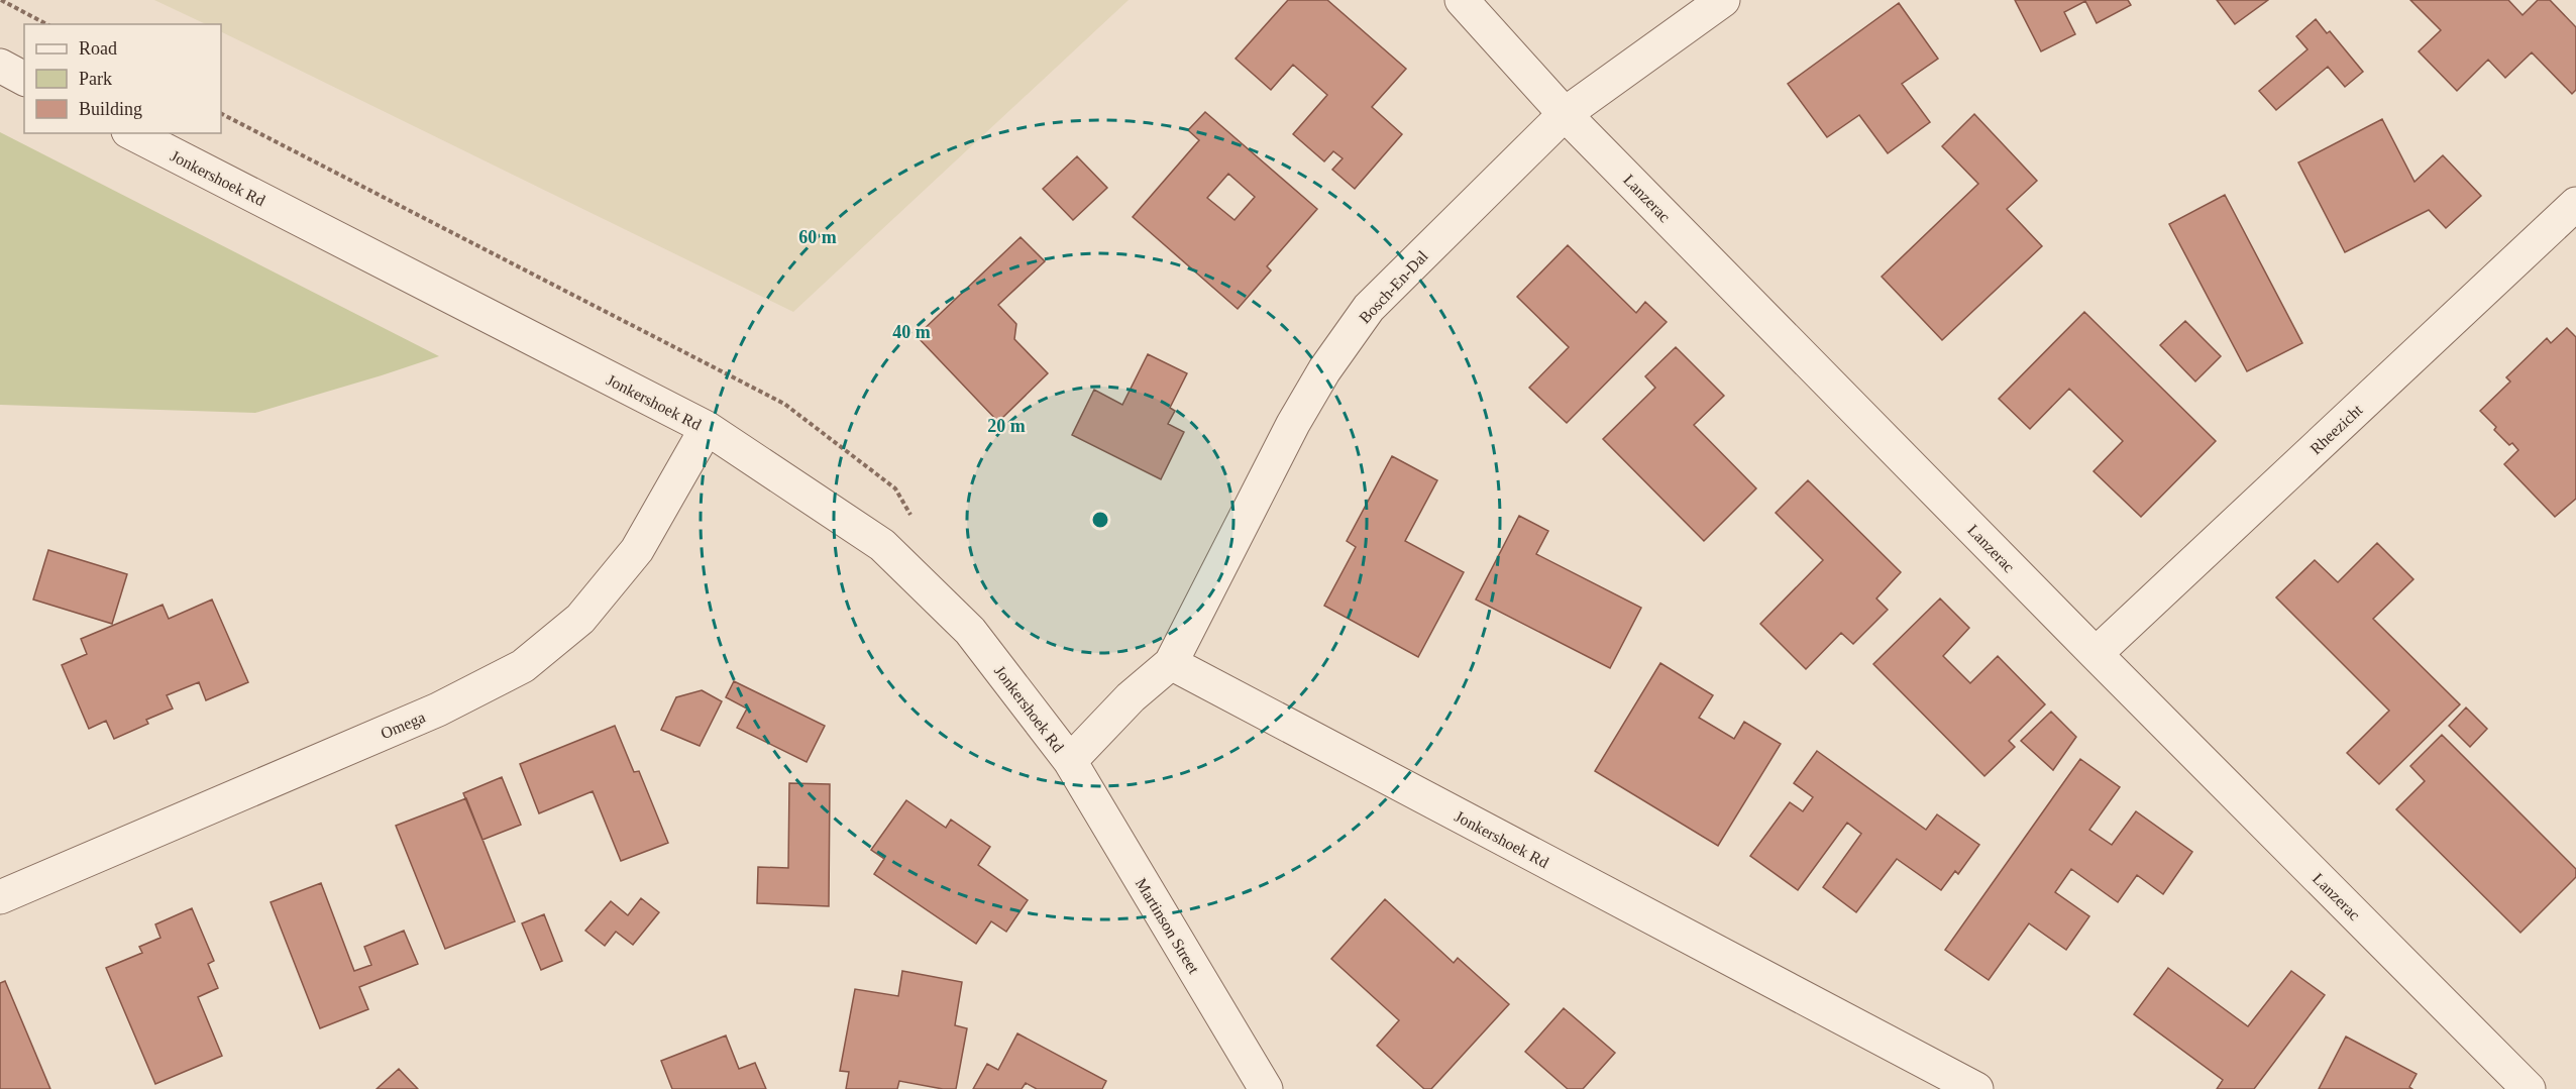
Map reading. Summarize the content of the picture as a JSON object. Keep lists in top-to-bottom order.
{
  "streets": {
    "street": [
      "Jonkershoek Rd",
      "Lanzerac",
      "Bosch-En-Dal",
      "Rheezicht",
      "Omega",
      "Martinson Street"
    ]
  },
  "crossings": [
    ["Jonkershoek Rd", "Bosch-En-Dal"],
    ["Jonkershoek Rd", "Omega"],
    ["Jonkershoek Rd", "Martinson Street"],
    ["Lanzerac", "Bosch-En-Dal"],
    ["Lanzerac", "Rheezicht"]
  ],
  "legend": ["Road", "Park", "Building"],
  "rings": ["60 m", "40 m", "20 m"]
}
